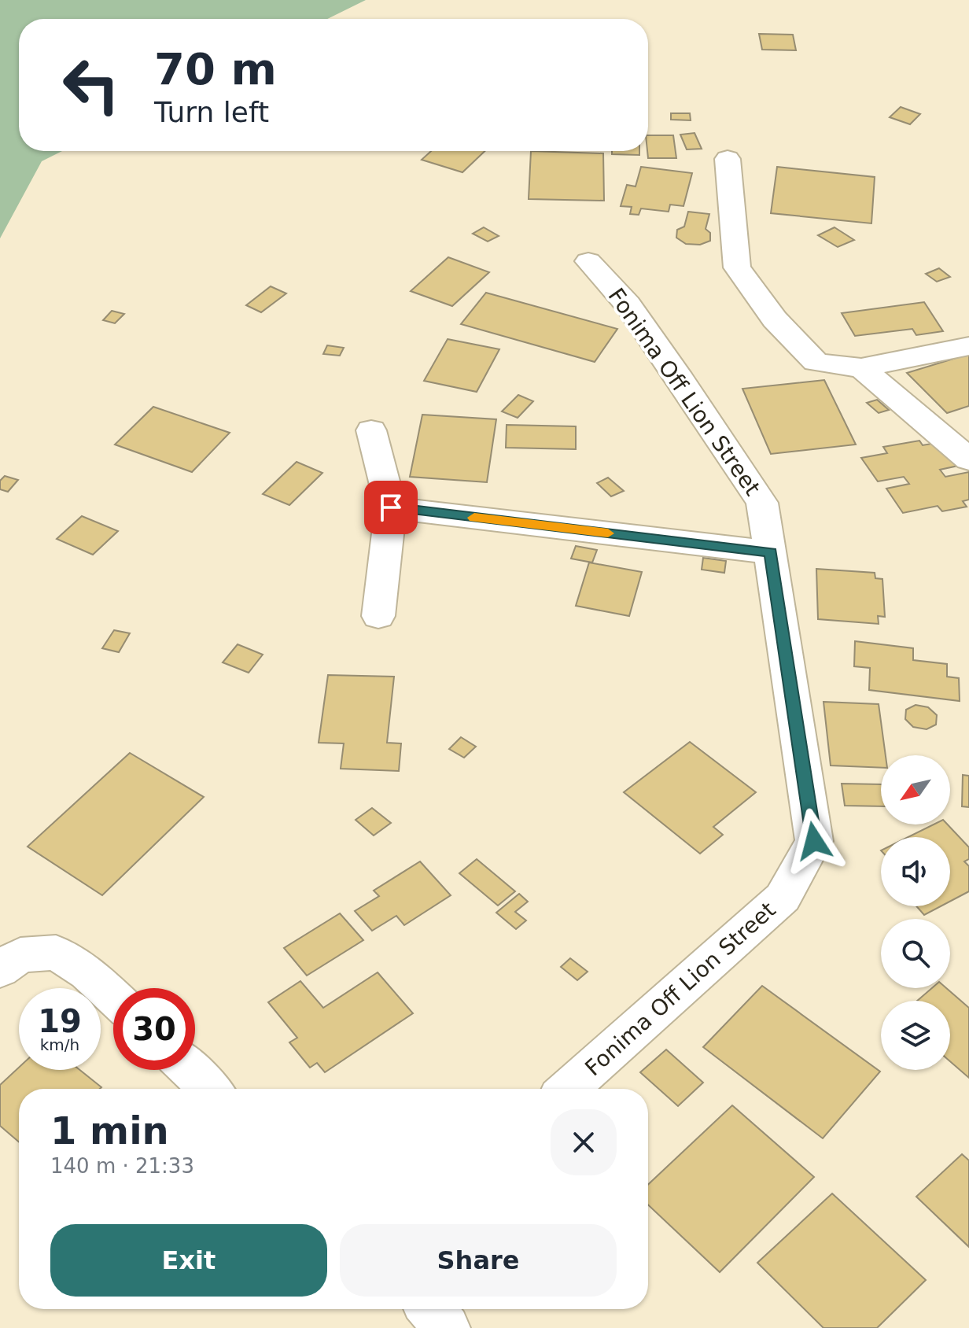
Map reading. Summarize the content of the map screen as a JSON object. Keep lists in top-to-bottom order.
{
  "streets": {
    "street": ["Fonima Off Lion Street"]
  },
  "north": "bottom left",
  "page": {
    "turn": ["70 m", "Turn left"],
    "speed": "19 km/h",
    "limit": "30",
    "heading": ["1 min", "140 m · 21:33"],
    "buttons": ["Exit", "Share"]
  }
}
